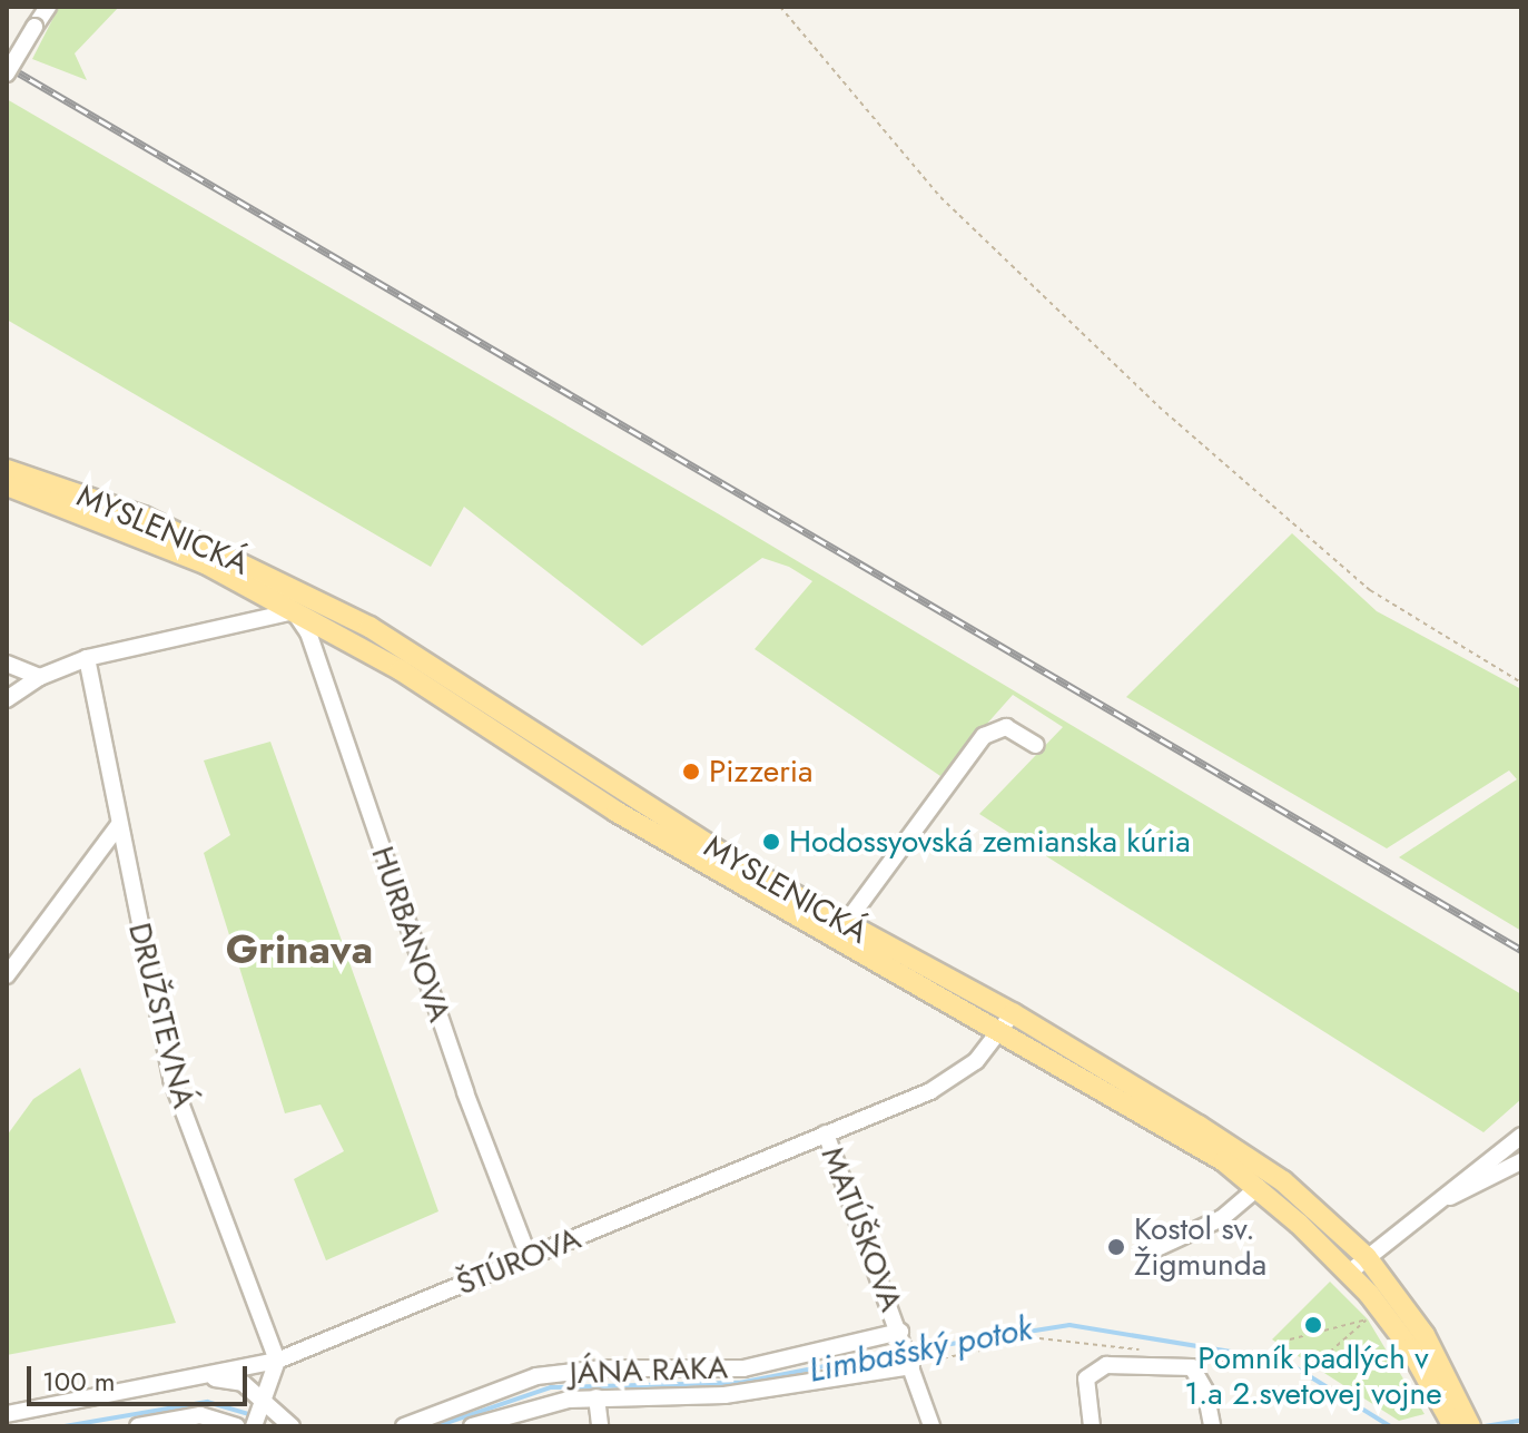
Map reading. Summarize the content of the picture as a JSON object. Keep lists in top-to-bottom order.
{
  "streets": {
    "main road": ["MYSLENICKÁ"],
    "street": [
      "HURBANOVA",
      "DRUŽSTEVNÁ",
      "MATÚŠKOVA",
      "ŠTÚROVA",
      "JÁNA RAKA"
    ]
  },
  "crossings": [
    ["MYSLENICKÁ", "HURBANOVA"],
    ["MYSLENICKÁ", "ŠTÚROVA"],
    ["HURBANOVA", "ŠTÚROVA"],
    ["DRUŽSTEVNÁ", "ŠTÚROVA"],
    ["MATÚŠKOVA", "ŠTÚROVA"],
    ["MATÚŠKOVA", "JÁNA RAKA"]
  ],
  "districts": ["Grinava"],
  "water": ["Limbašský potok"],
  "places": [
    "Pizzeria",
    "Hodossyovská zemianska kúria",
    "Kostol sv. Žigmunda",
    "Pomník padlých v 1.a 2.svetovej vojne"
  ],
  "scale_bar": "100 m"
}
